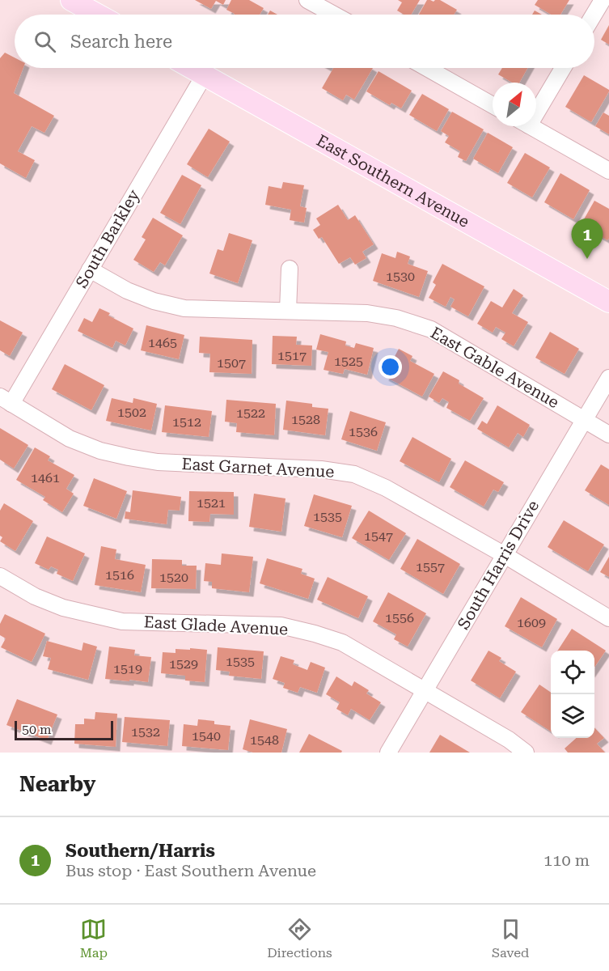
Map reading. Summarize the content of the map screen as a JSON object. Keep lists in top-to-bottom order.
{
  "streets": {
    "main road": ["East Southern Avenue"],
    "street": [
      "South Barkley",
      "East Gable Avenue",
      "East Garnet Avenue",
      "South Harris Drive",
      "East Glade Avenue"
    ]
  },
  "crossings": [
    ["East Southern Avenue", "South Barkley"],
    ["South Barkley", "East Gable Avenue"],
    ["South Barkley", "East Garnet Avenue"],
    ["East Gable Avenue", "South Harris Drive"],
    ["East Garnet Avenue", "South Harris Drive"],
    ["South Harris Drive", "East Glade Avenue"]
  ],
  "house_numbers": [
    "1530",
    "1465",
    "1517",
    "1525",
    "1507",
    "1502",
    "1522",
    "1528",
    "1512",
    "1536",
    "1461",
    "1521",
    "1535",
    "1547",
    "1557",
    "1516",
    "1520",
    "1556",
    "1609",
    "1535",
    "1529",
    "1519",
    "1532",
    "1540",
    "1548"
  ],
  "scale_bar": "50 m",
  "north": "top right",
  "page": {
    "search": "Search here",
    "pins": "1",
    "scale": "50 m",
    "heading": "Nearby",
    "list": [
      {
        "mark": "1",
        "name": "Southern/Harris",
        "note": "Bus stop · East Southern Avenue",
        "value": "110 m"
      }
    ],
    "nav": ["Map", "Directions", "Saved"]
  }
}
